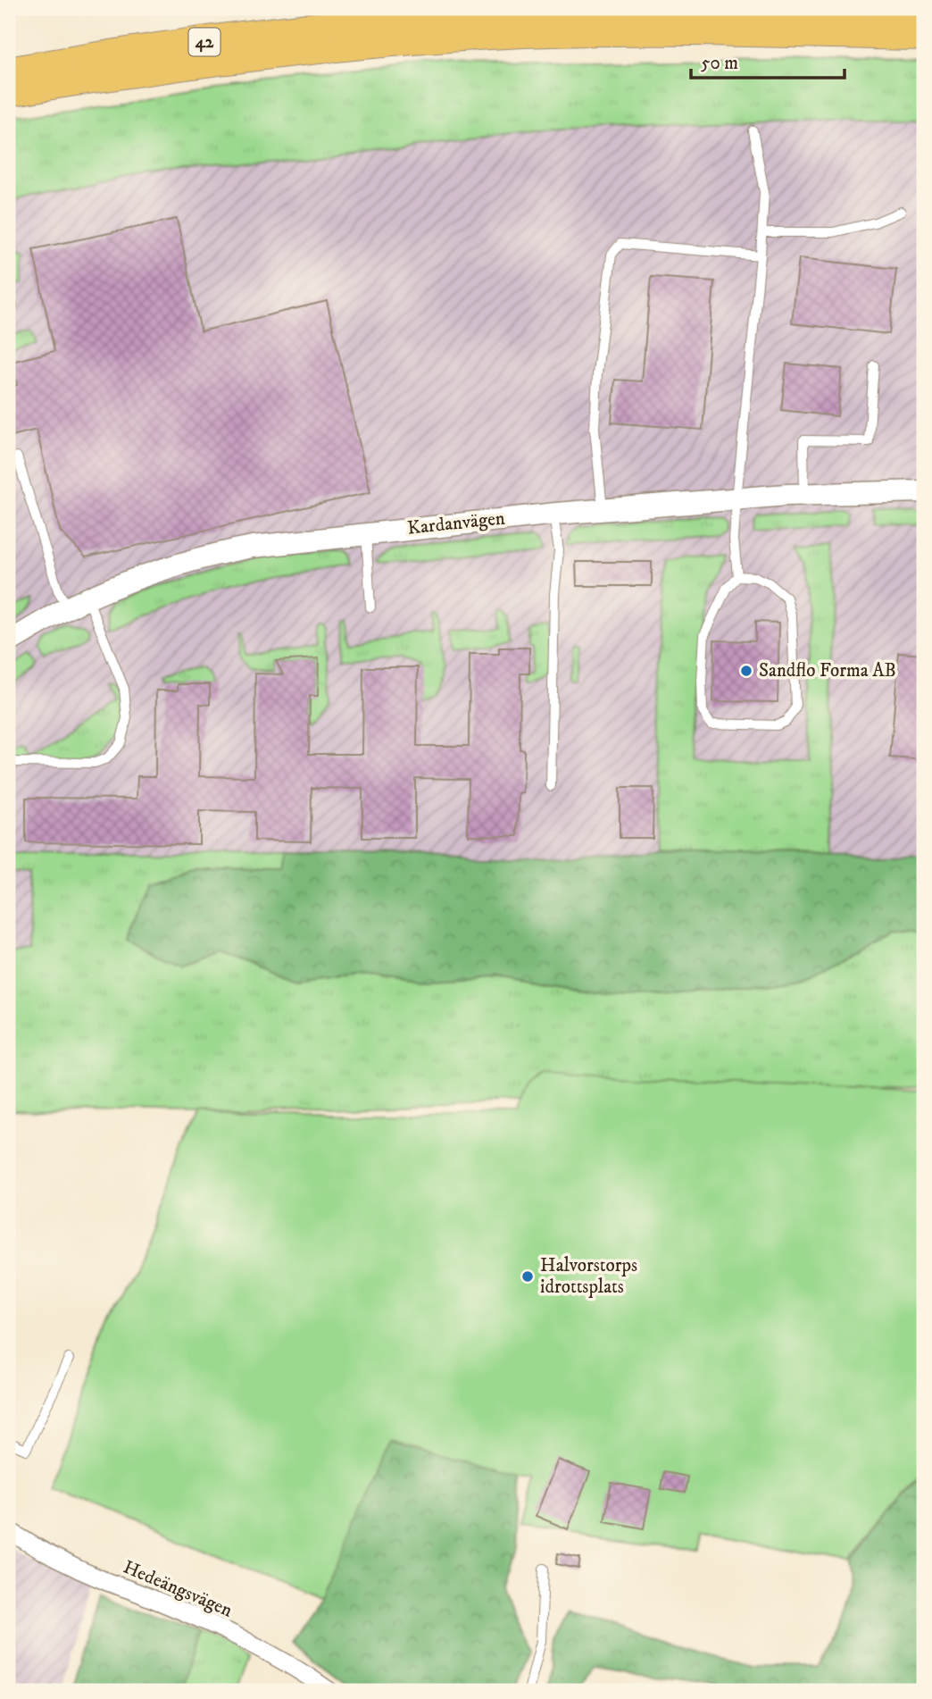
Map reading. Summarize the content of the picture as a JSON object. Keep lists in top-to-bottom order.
{
  "streets": {
    "main road": ["42"],
    "street": ["Kardanvägen", "Hedeängsvägen"]
  },
  "places": ["Sandflo Forma AB", "Halvorstorps idrottsplats"],
  "scale_bar": "50 m"
}
